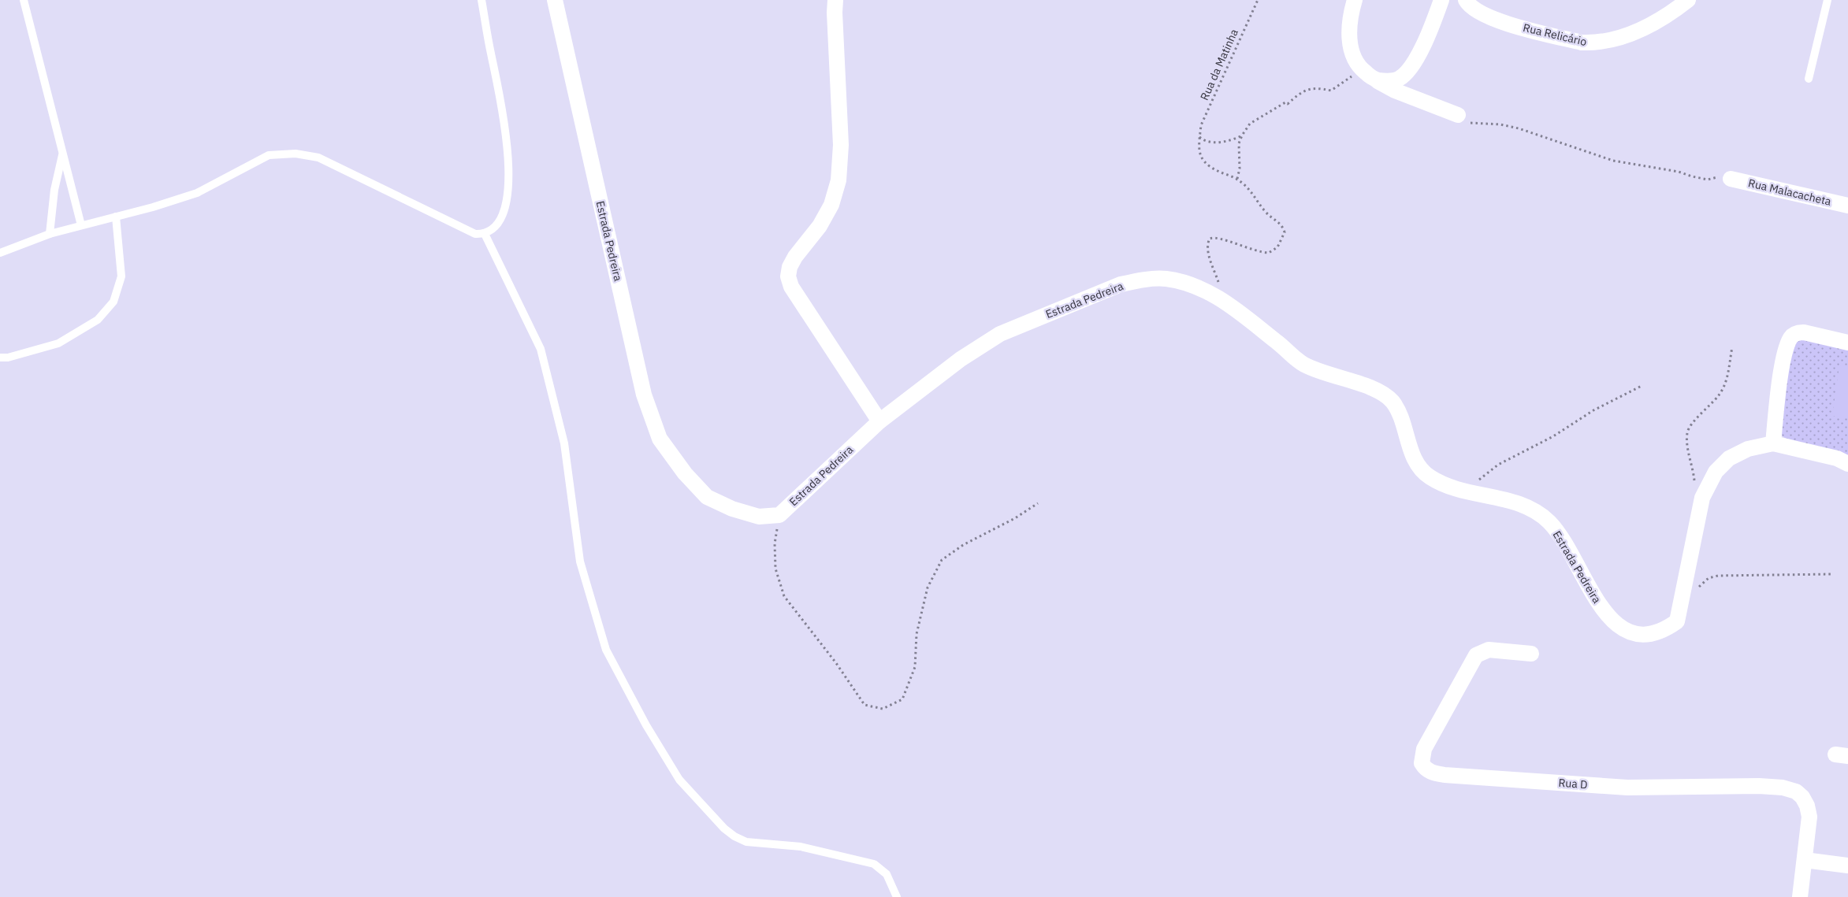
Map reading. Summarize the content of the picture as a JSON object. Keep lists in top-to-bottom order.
{
  "streets": {
    "street": [
      "Rua Relicário",
      "Rua Malacacheta",
      "Estrada Pedreira",
      "Rua D"
    ],
    "path": ["Rua da Matinha"]
  }
}
